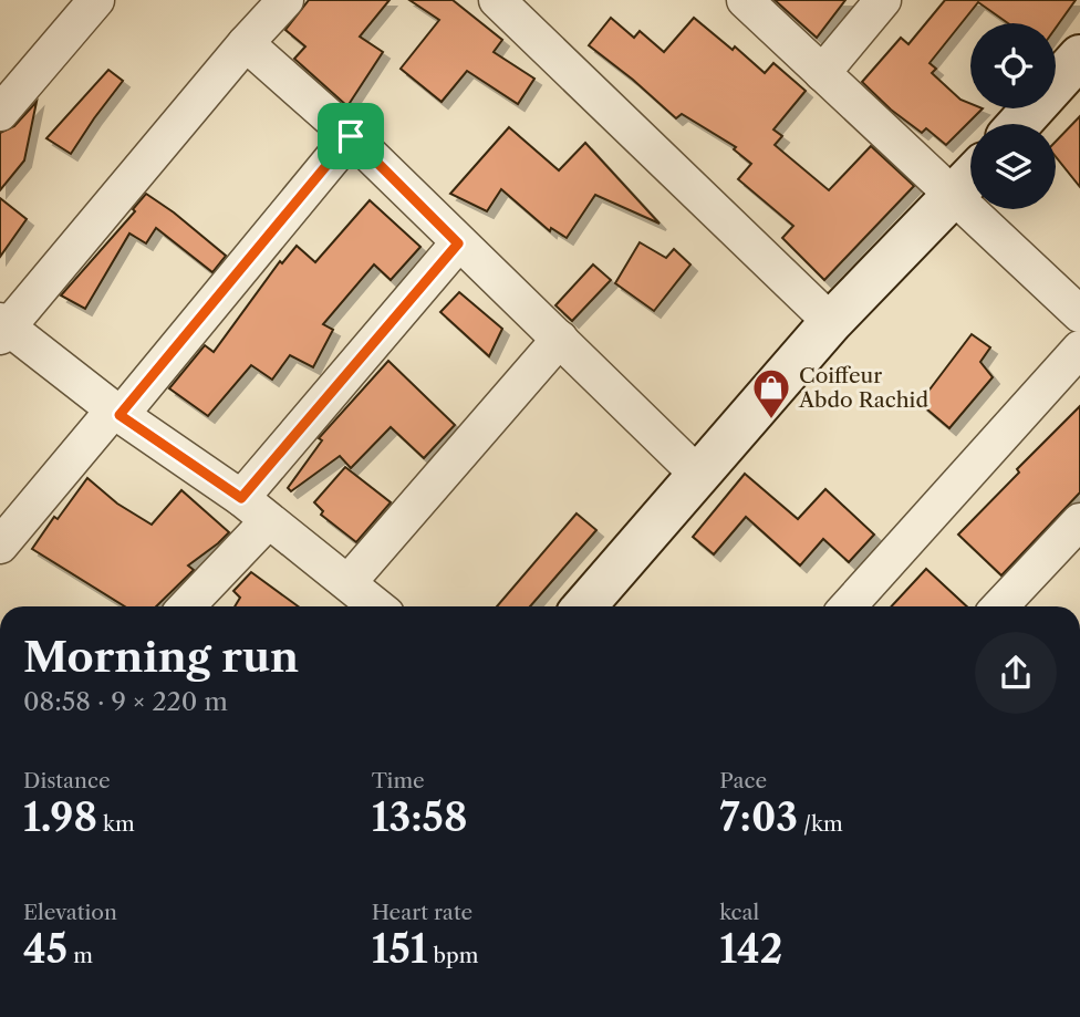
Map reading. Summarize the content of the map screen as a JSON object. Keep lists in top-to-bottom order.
{
  "places": {
    "shop": ["Coiffeur Abdo Rachid"]
  },
  "page": {
    "heading": ["Morning run", "08:58 · 9 × 220 m"],
    "stats": [
      ["Distance", "1.98 km"],
      ["Time", "13:58"],
      ["Pace", "7:03 /km"],
      ["Elevation", "45 m"],
      ["Heart rate", "151 bpm"],
      ["kcal", "142"]
    ]
  }
}
